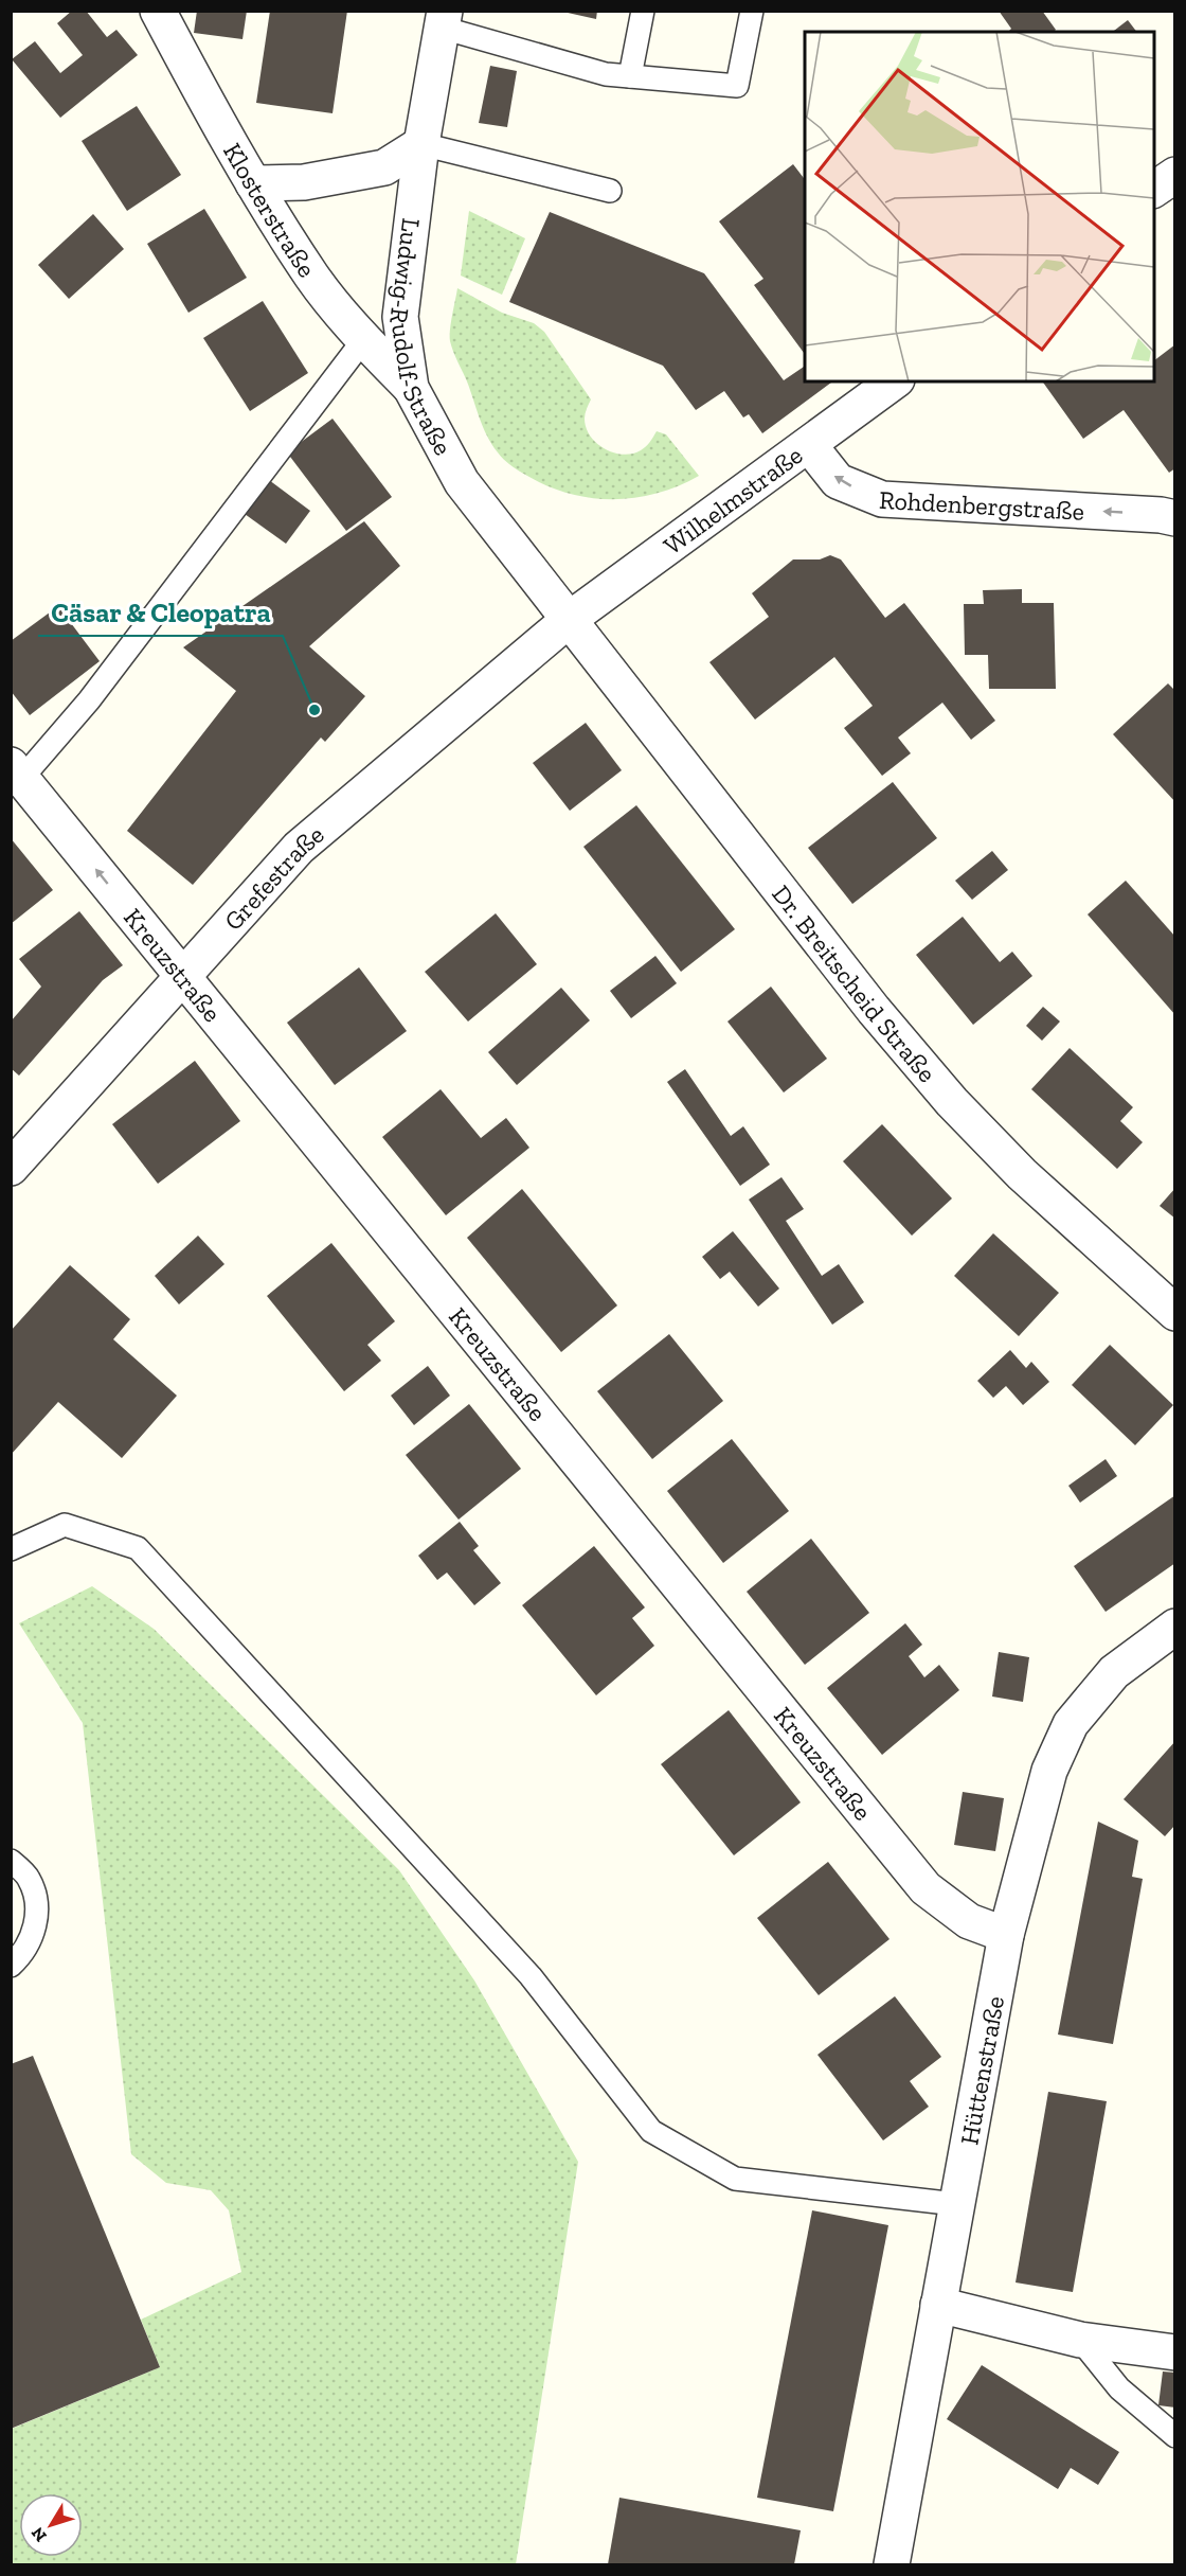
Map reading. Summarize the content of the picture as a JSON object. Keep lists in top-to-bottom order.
{
  "streets": {
    "street": [
      "Klosterstraße",
      "Ludwig-Rudolf-Straße",
      "Wilhelmstraße",
      "Rohdenbergstraße",
      "Grefestraße",
      "Kreuzstraße",
      "Dr. Breitscheid Straße",
      "Hüttenstraße"
    ]
  },
  "crossings": [
    ["Klosterstraße", "Ludwig-Rudolf-Straße"],
    ["Ludwig-Rudolf-Straße", "Wilhelmstraße"],
    ["Ludwig-Rudolf-Straße", "Grefestraße"],
    ["Ludwig-Rudolf-Straße", "Dr. Breitscheid Straße"],
    ["Wilhelmstraße", "Rohdenbergstraße"],
    ["Wilhelmstraße", "Grefestraße"],
    ["Wilhelmstraße", "Dr. Breitscheid Straße"],
    ["Grefestraße", "Kreuzstraße"],
    ["Grefestraße", "Dr. Breitscheid Straße"],
    ["Kreuzstraße", "Hüttenstraße"]
  ],
  "one_way": ["Rohdenbergstraße"],
  "places": ["Cäsar & Cleopatra"],
  "north": "bottom left"
}
